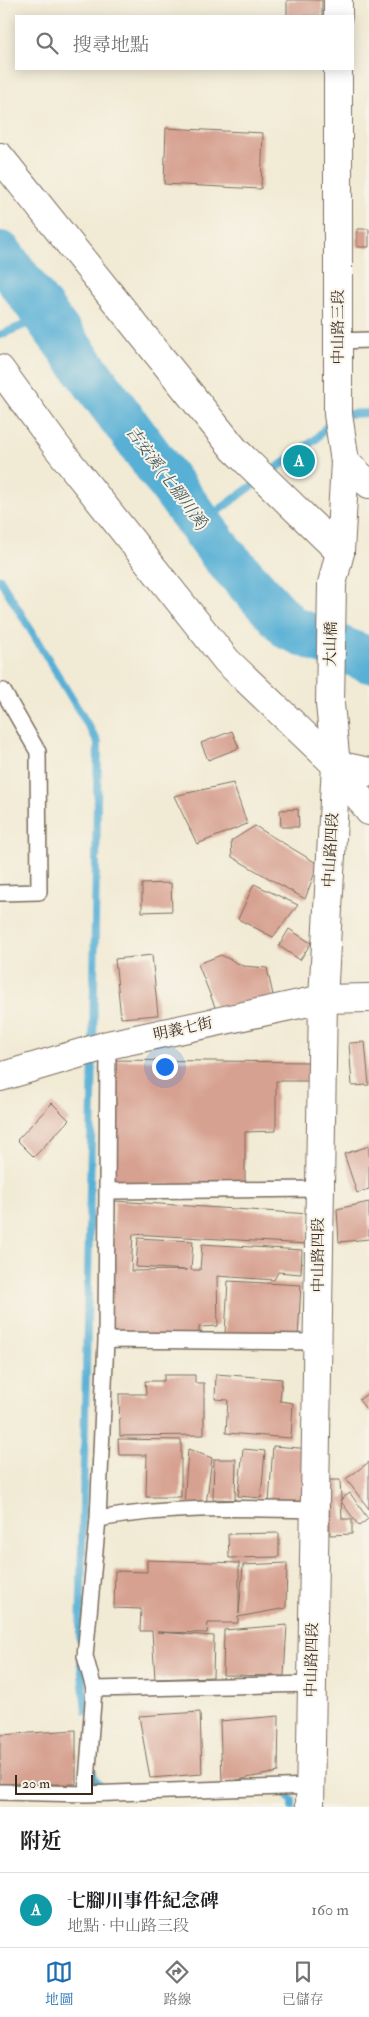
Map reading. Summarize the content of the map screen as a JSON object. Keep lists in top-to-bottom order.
{
  "streets": {
    "street": [
      "中山路三段",
      "大山橋",
      "中山路四段",
      "明義七街"
    ]
  },
  "crossings": [
    ["中山路三段", "大山橋"],
    ["大山橋", "中山路四段"],
    ["中山路四段", "明義七街"]
  ],
  "water": ["吉安溪 (七腳川溪)"],
  "scale_bar": "20 m",
  "page": {
    "search": "搜尋地點",
    "pins": "A",
    "scale": "20 m",
    "heading": "附近",
    "list": [
      {
        "mark": "A",
        "name": "七腳川事件紀念碑",
        "note": "地點 · 中山路三段",
        "value": "160 m"
      }
    ],
    "nav": ["地圖", "路線", "已儲存"]
  }
}
